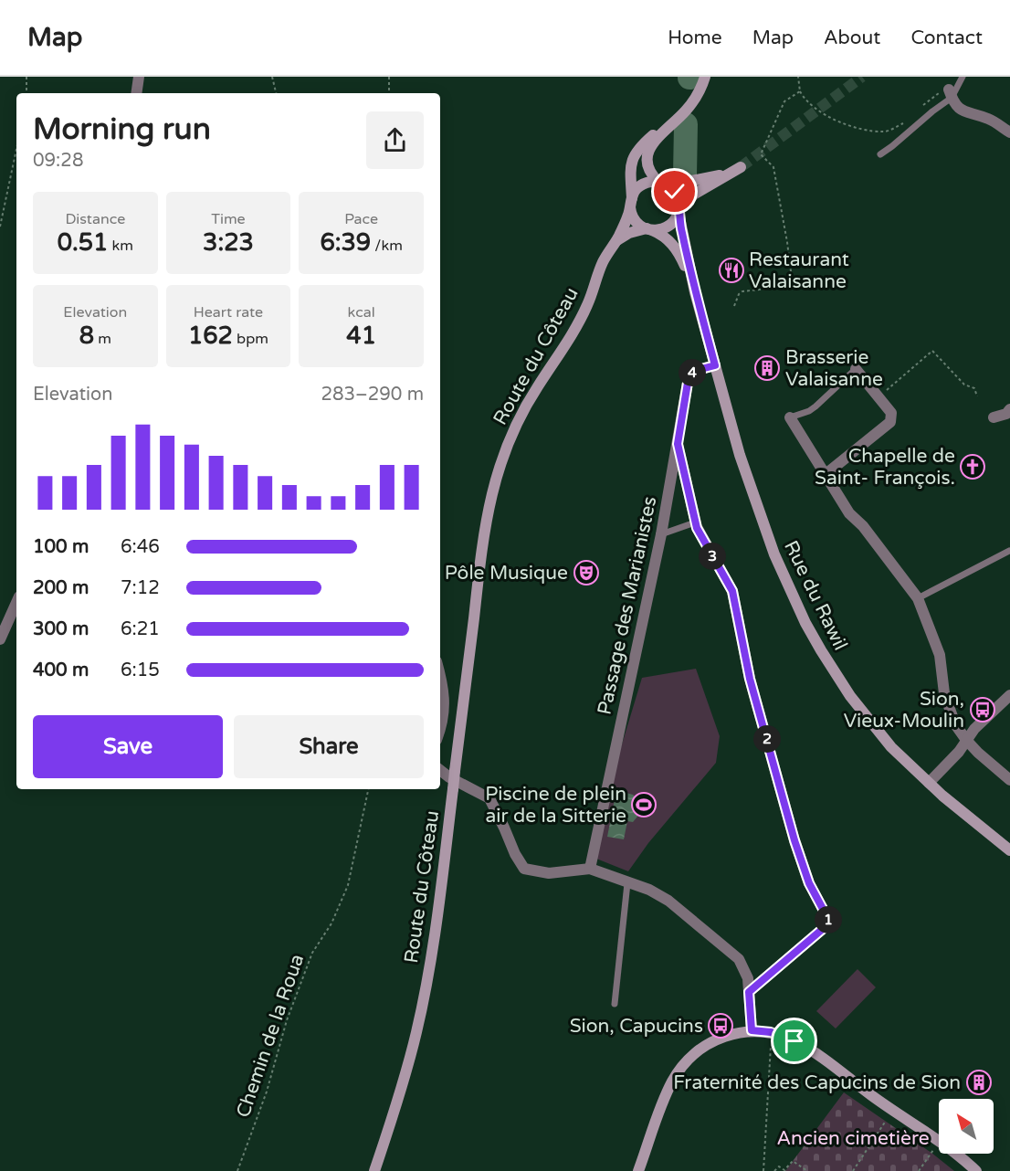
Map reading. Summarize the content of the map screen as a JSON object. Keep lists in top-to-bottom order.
{
  "streets": {
    "street": ["Route du Côteau", "Rue du Rawil", "Passage des Marianistes"],
    "path": ["Chemin de la Roua"]
  },
  "crossings": [
    ["Route du Côteau", "Rue du Rawil"],
    ["Rue du Rawil", "Passage des Marianistes"]
  ],
  "parks": ["Ancien cimetière"],
  "places": {
    "restaurant": ["Restaurant Valaisanne"],
    "building": ["Brasserie Valaisanne", "Fraternité des Capucins de Sion"],
    "church": ["Chapelle de Saint- François."],
    "theatre": ["Pôle Musique"],
    "bus stop": ["Sion, Vieux-Moulin", "Sion, Capucins"],
    "sports": ["Piscine de plein air de la Sitterie"]
  },
  "north": "top left",
  "page": {
    "header": "Map",
    "nav": [
      "Home",
      "Map",
      "About",
      "Contact"
    ],
    "heading": ["Morning run", "09:28"],
    "stats": [
      ["Distance", "0.51 km"],
      ["Time", "3:23"],
      ["Pace", "6:39 /km"],
      ["Elevation", "8 m"],
      ["Heart rate", "162 bpm"],
      ["kcal", "41"]
    ],
    "pins": [
      "4",
      "3",
      "2",
      "1"
    ],
    "chart": ["Elevation", "283–290 m"],
    "list": [
      {
        "name": "100 m",
        "note": "6:46"
      },
      {
        "name": "200 m",
        "note": "7:12"
      },
      {
        "name": "300 m",
        "note": "6:21"
      },
      {
        "name": "400 m",
        "note": "6:15"
      }
    ],
    "buttons": ["Save", "Share"]
  }
}
